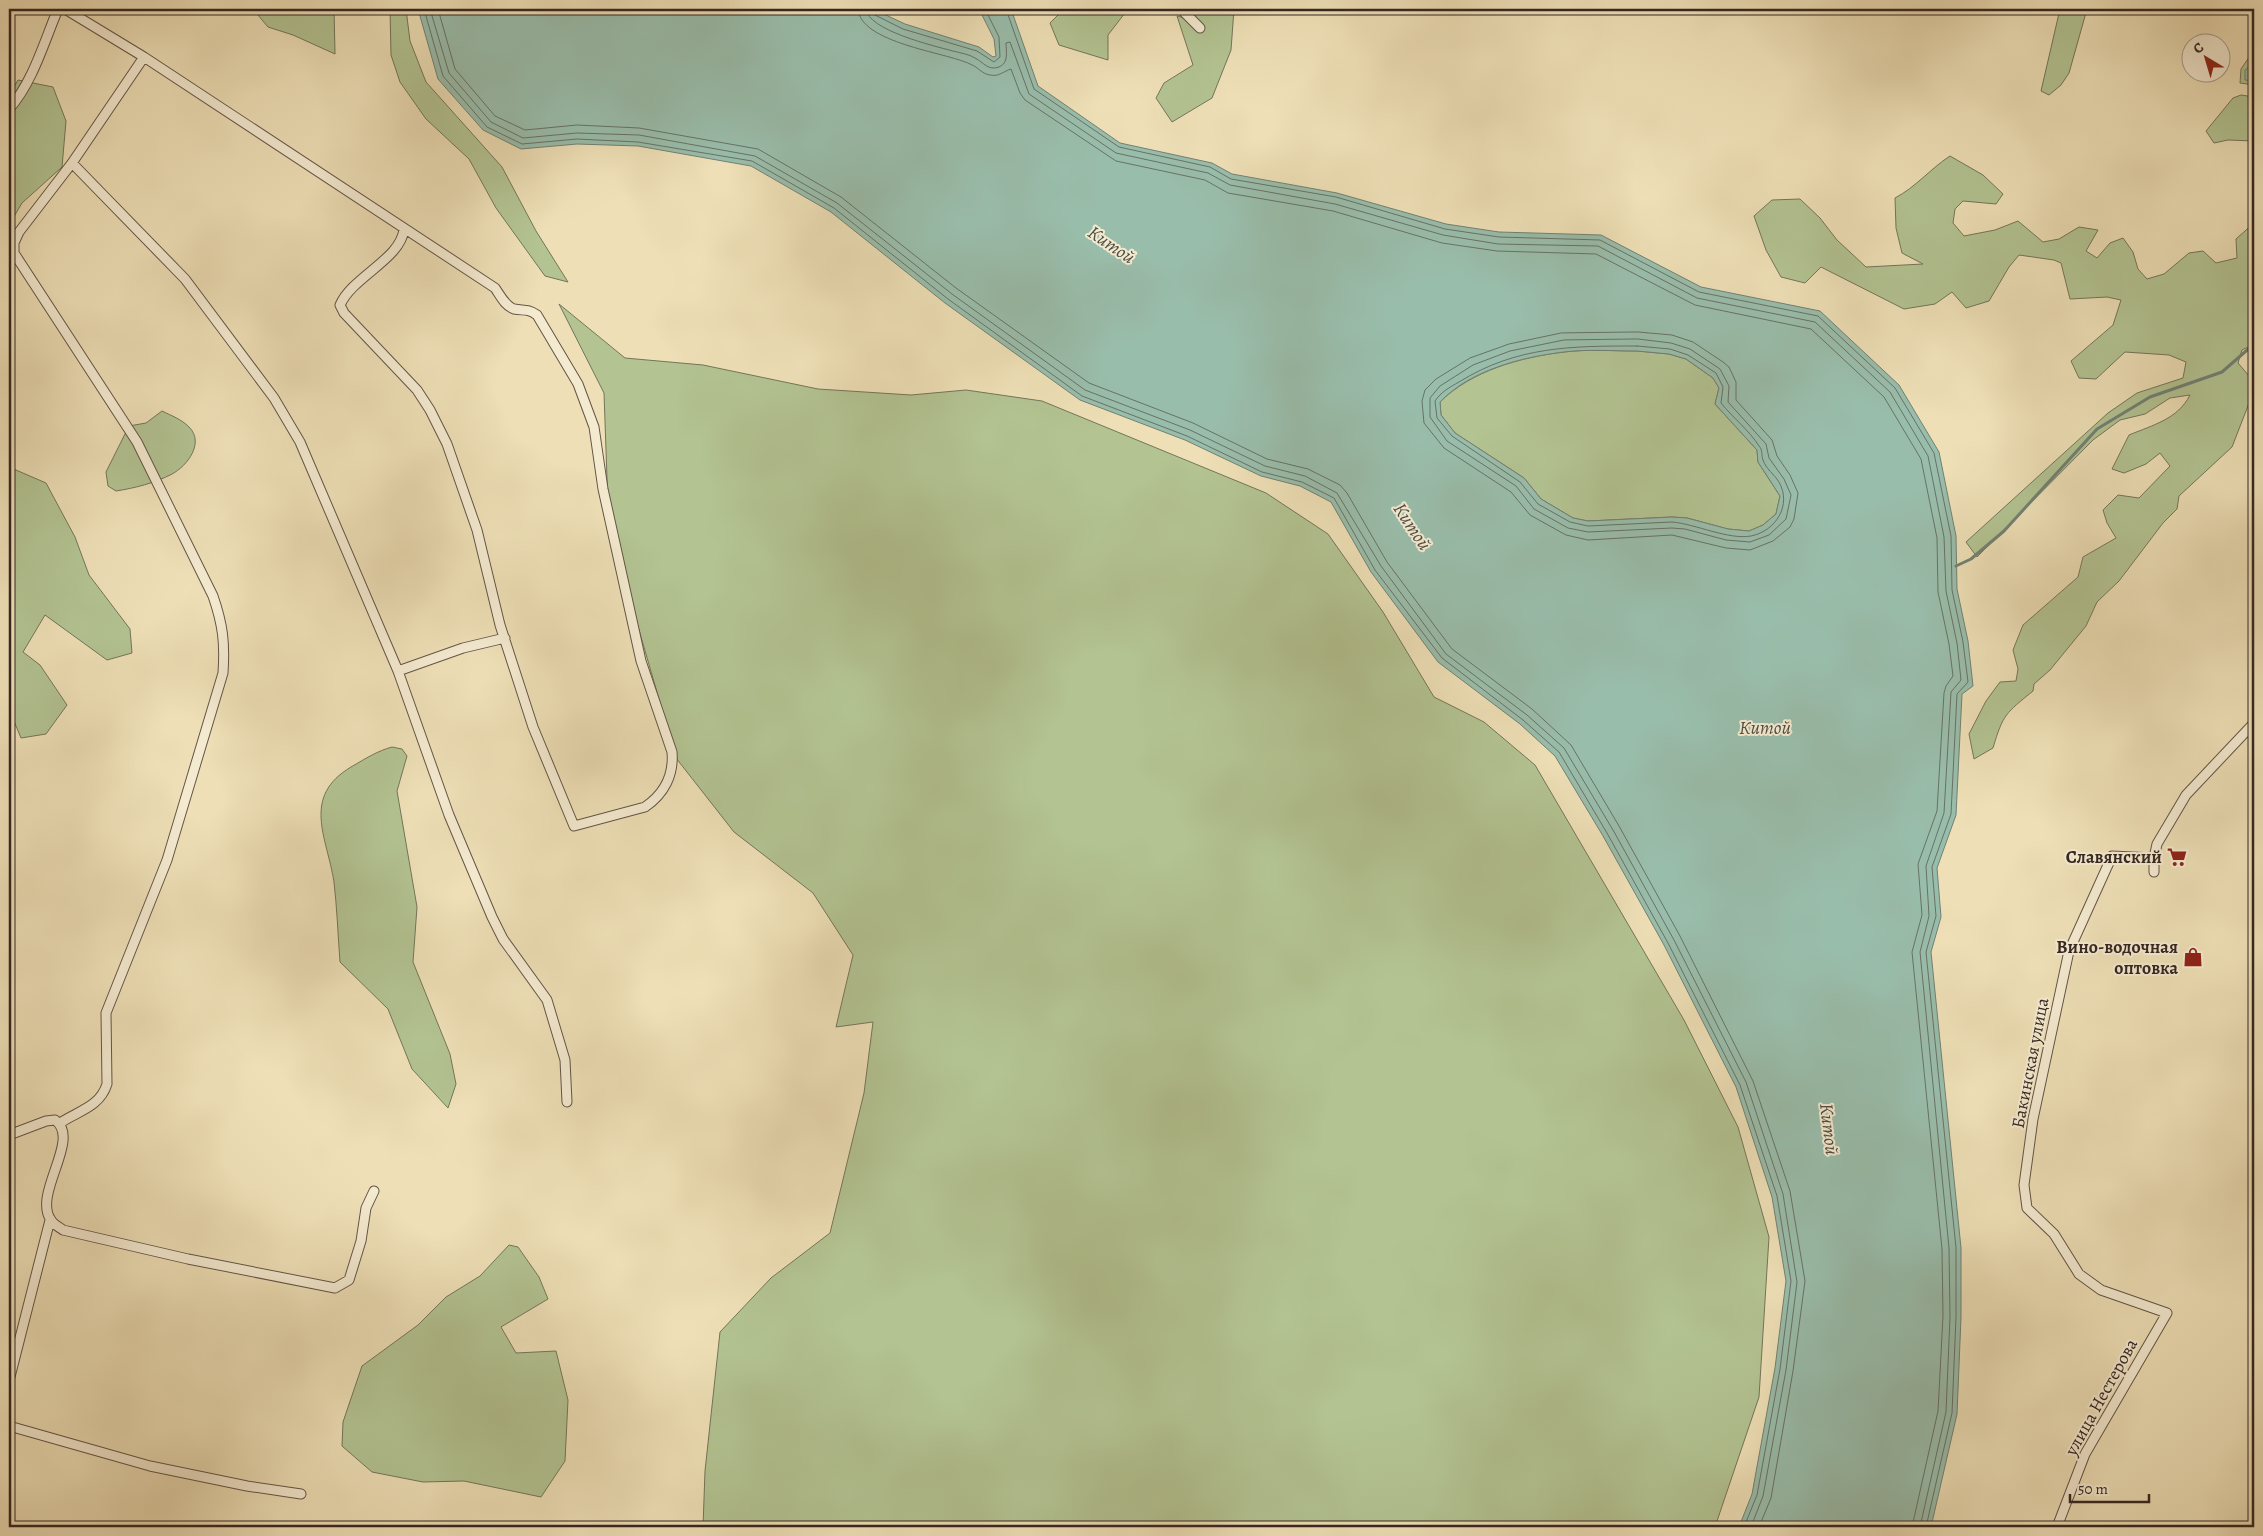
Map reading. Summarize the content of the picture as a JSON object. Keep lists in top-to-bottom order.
{
  "streets": {
    "street": ["Бакинская улица", "улица Нестерова"]
  },
  "crossings": [
    ["Бакинская улица", "улица Нестерова"]
  ],
  "water": ["Китой"],
  "places": {
    "supermarket": ["Славянский"],
    "shop": ["Вино-водочная оптовка"]
  },
  "scale_bar": "50 m",
  "north": "top left"
}
